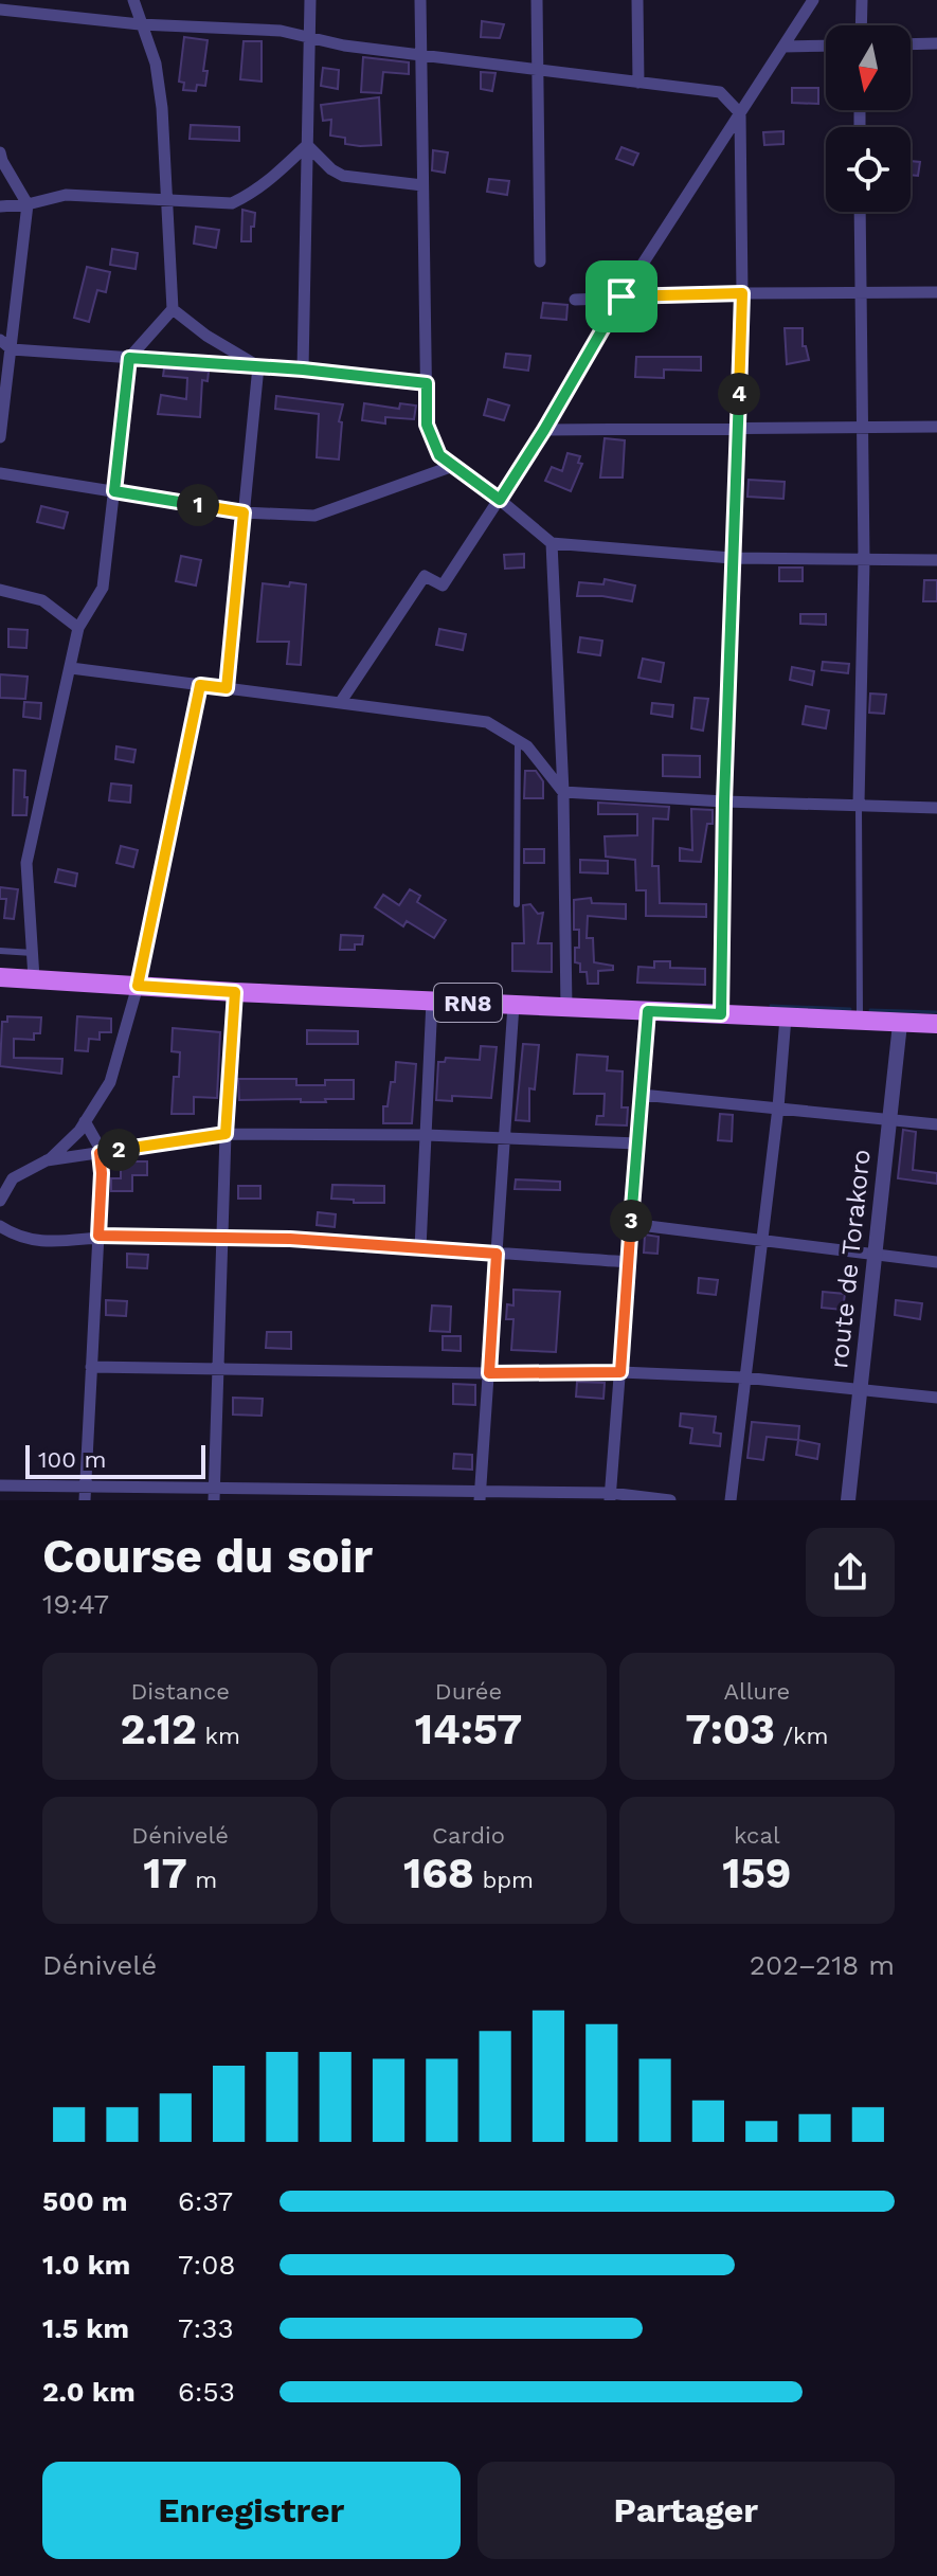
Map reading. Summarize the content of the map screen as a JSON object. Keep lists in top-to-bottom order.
{
  "streets": {
    "main road": ["RN8"],
    "street": ["route de Torakoro"]
  },
  "crossings": [
    ["RN8", "route de Torakoro"]
  ],
  "scale_bar": "100 m",
  "north": "bottom",
  "page": {
    "pins": [
      "4",
      "1",
      "2",
      "3"
    ],
    "scale": "100 m",
    "heading": ["Course du soir", "19:47"],
    "stats": [
      ["Distance", "2.12 km"],
      ["Durée", "14:57"],
      ["Allure", "7:03 /km"],
      ["Dénivelé", "17 m"],
      ["Cardio", "168 bpm"],
      ["kcal", "159"]
    ],
    "chart": ["Dénivelé", "202–218 m"],
    "list": [
      {
        "name": "500 m",
        "note": "6:37"
      },
      {
        "name": "1.0 km",
        "note": "7:08"
      },
      {
        "name": "1.5 km",
        "note": "7:33"
      },
      {
        "name": "2.0 km",
        "note": "6:53"
      }
    ],
    "buttons": ["Enregistrer", "Partager"]
  }
}
